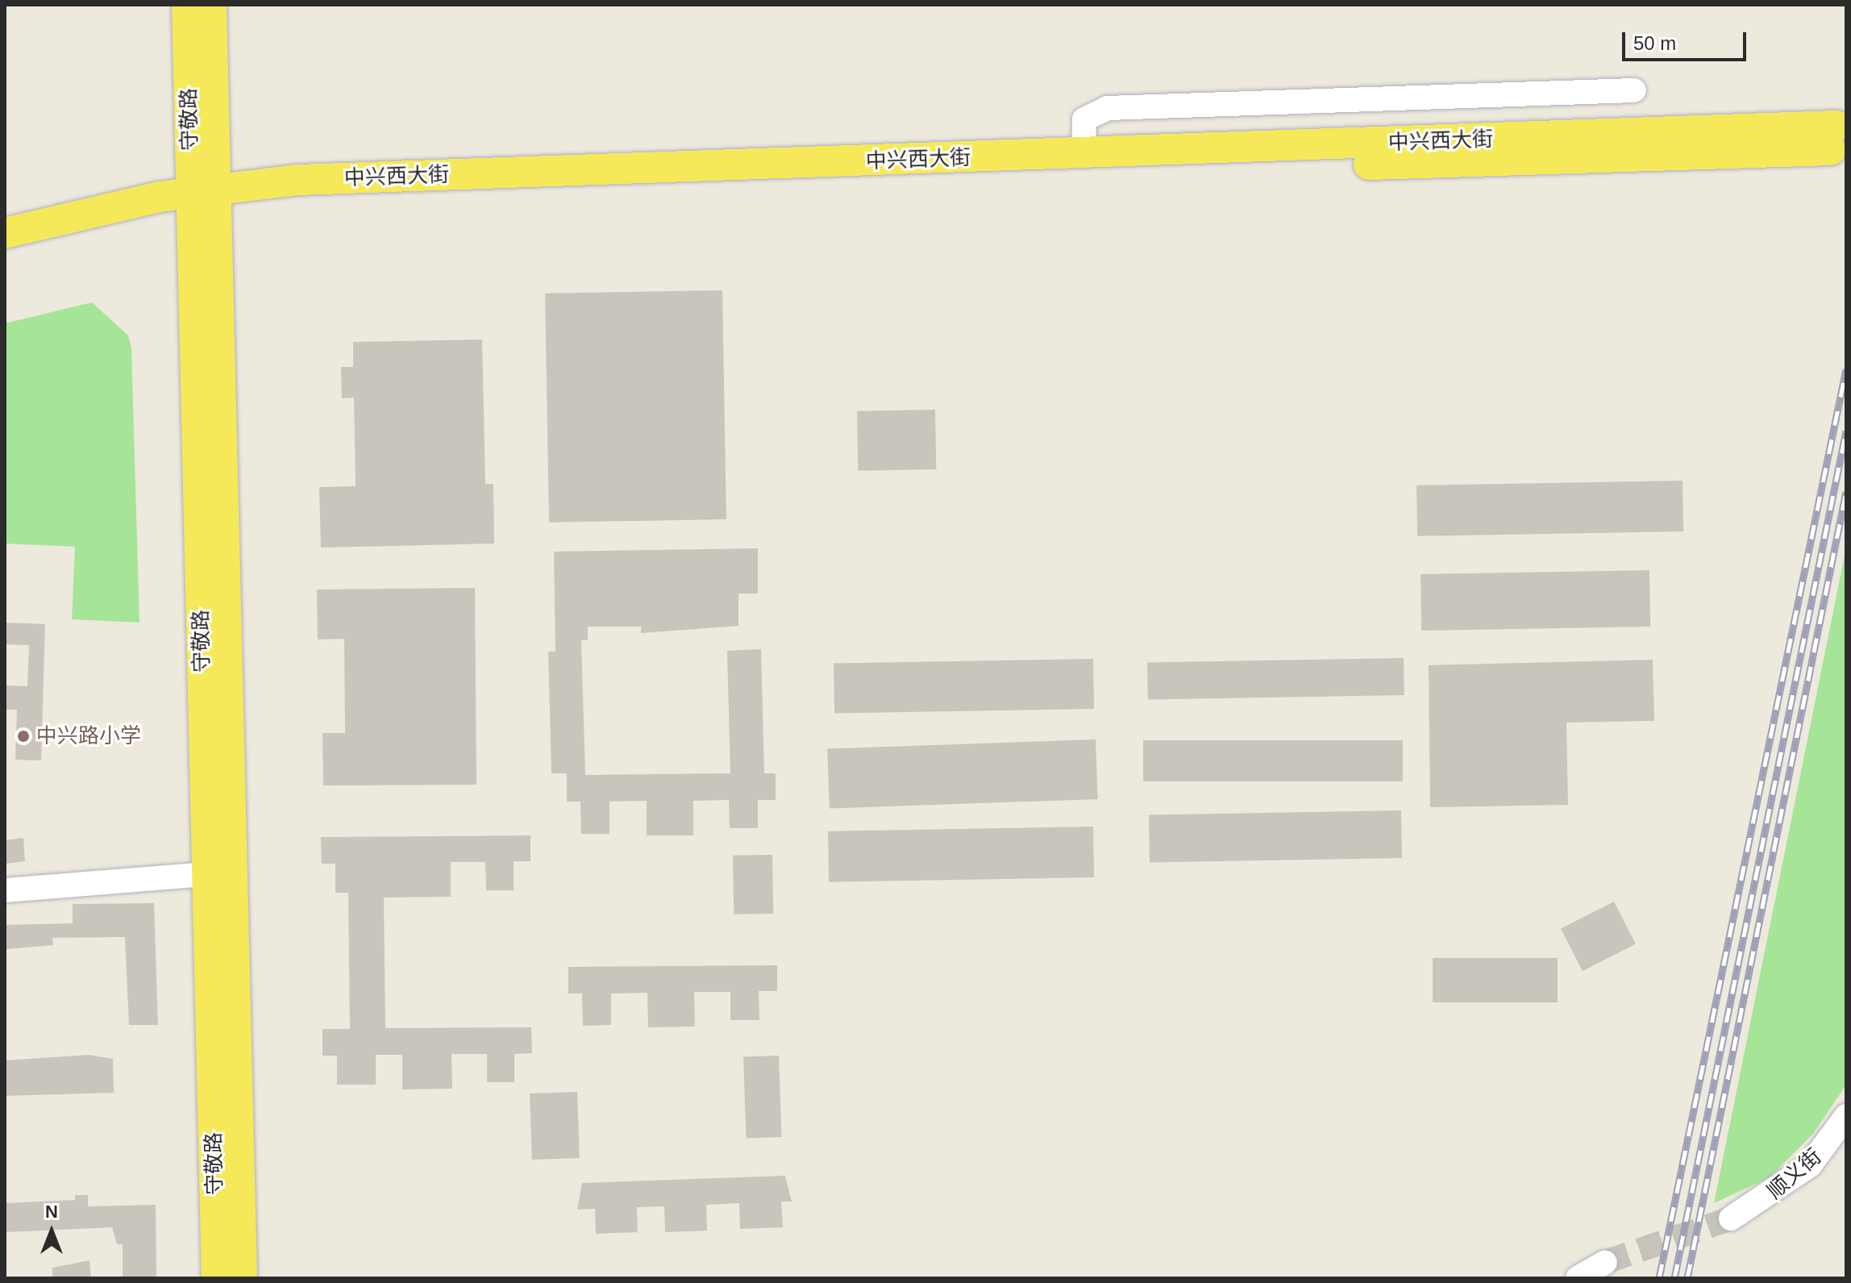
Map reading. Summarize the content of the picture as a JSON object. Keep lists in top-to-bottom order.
{
  "streets": {
    "main road": ["守敬路", "中兴西大街"],
    "street": ["顺义街"]
  },
  "crossings": [
    ["守敬路", "中兴西大街"]
  ],
  "places": ["中兴路小学"],
  "scale_bar": "50 m",
  "north": "top"
}
